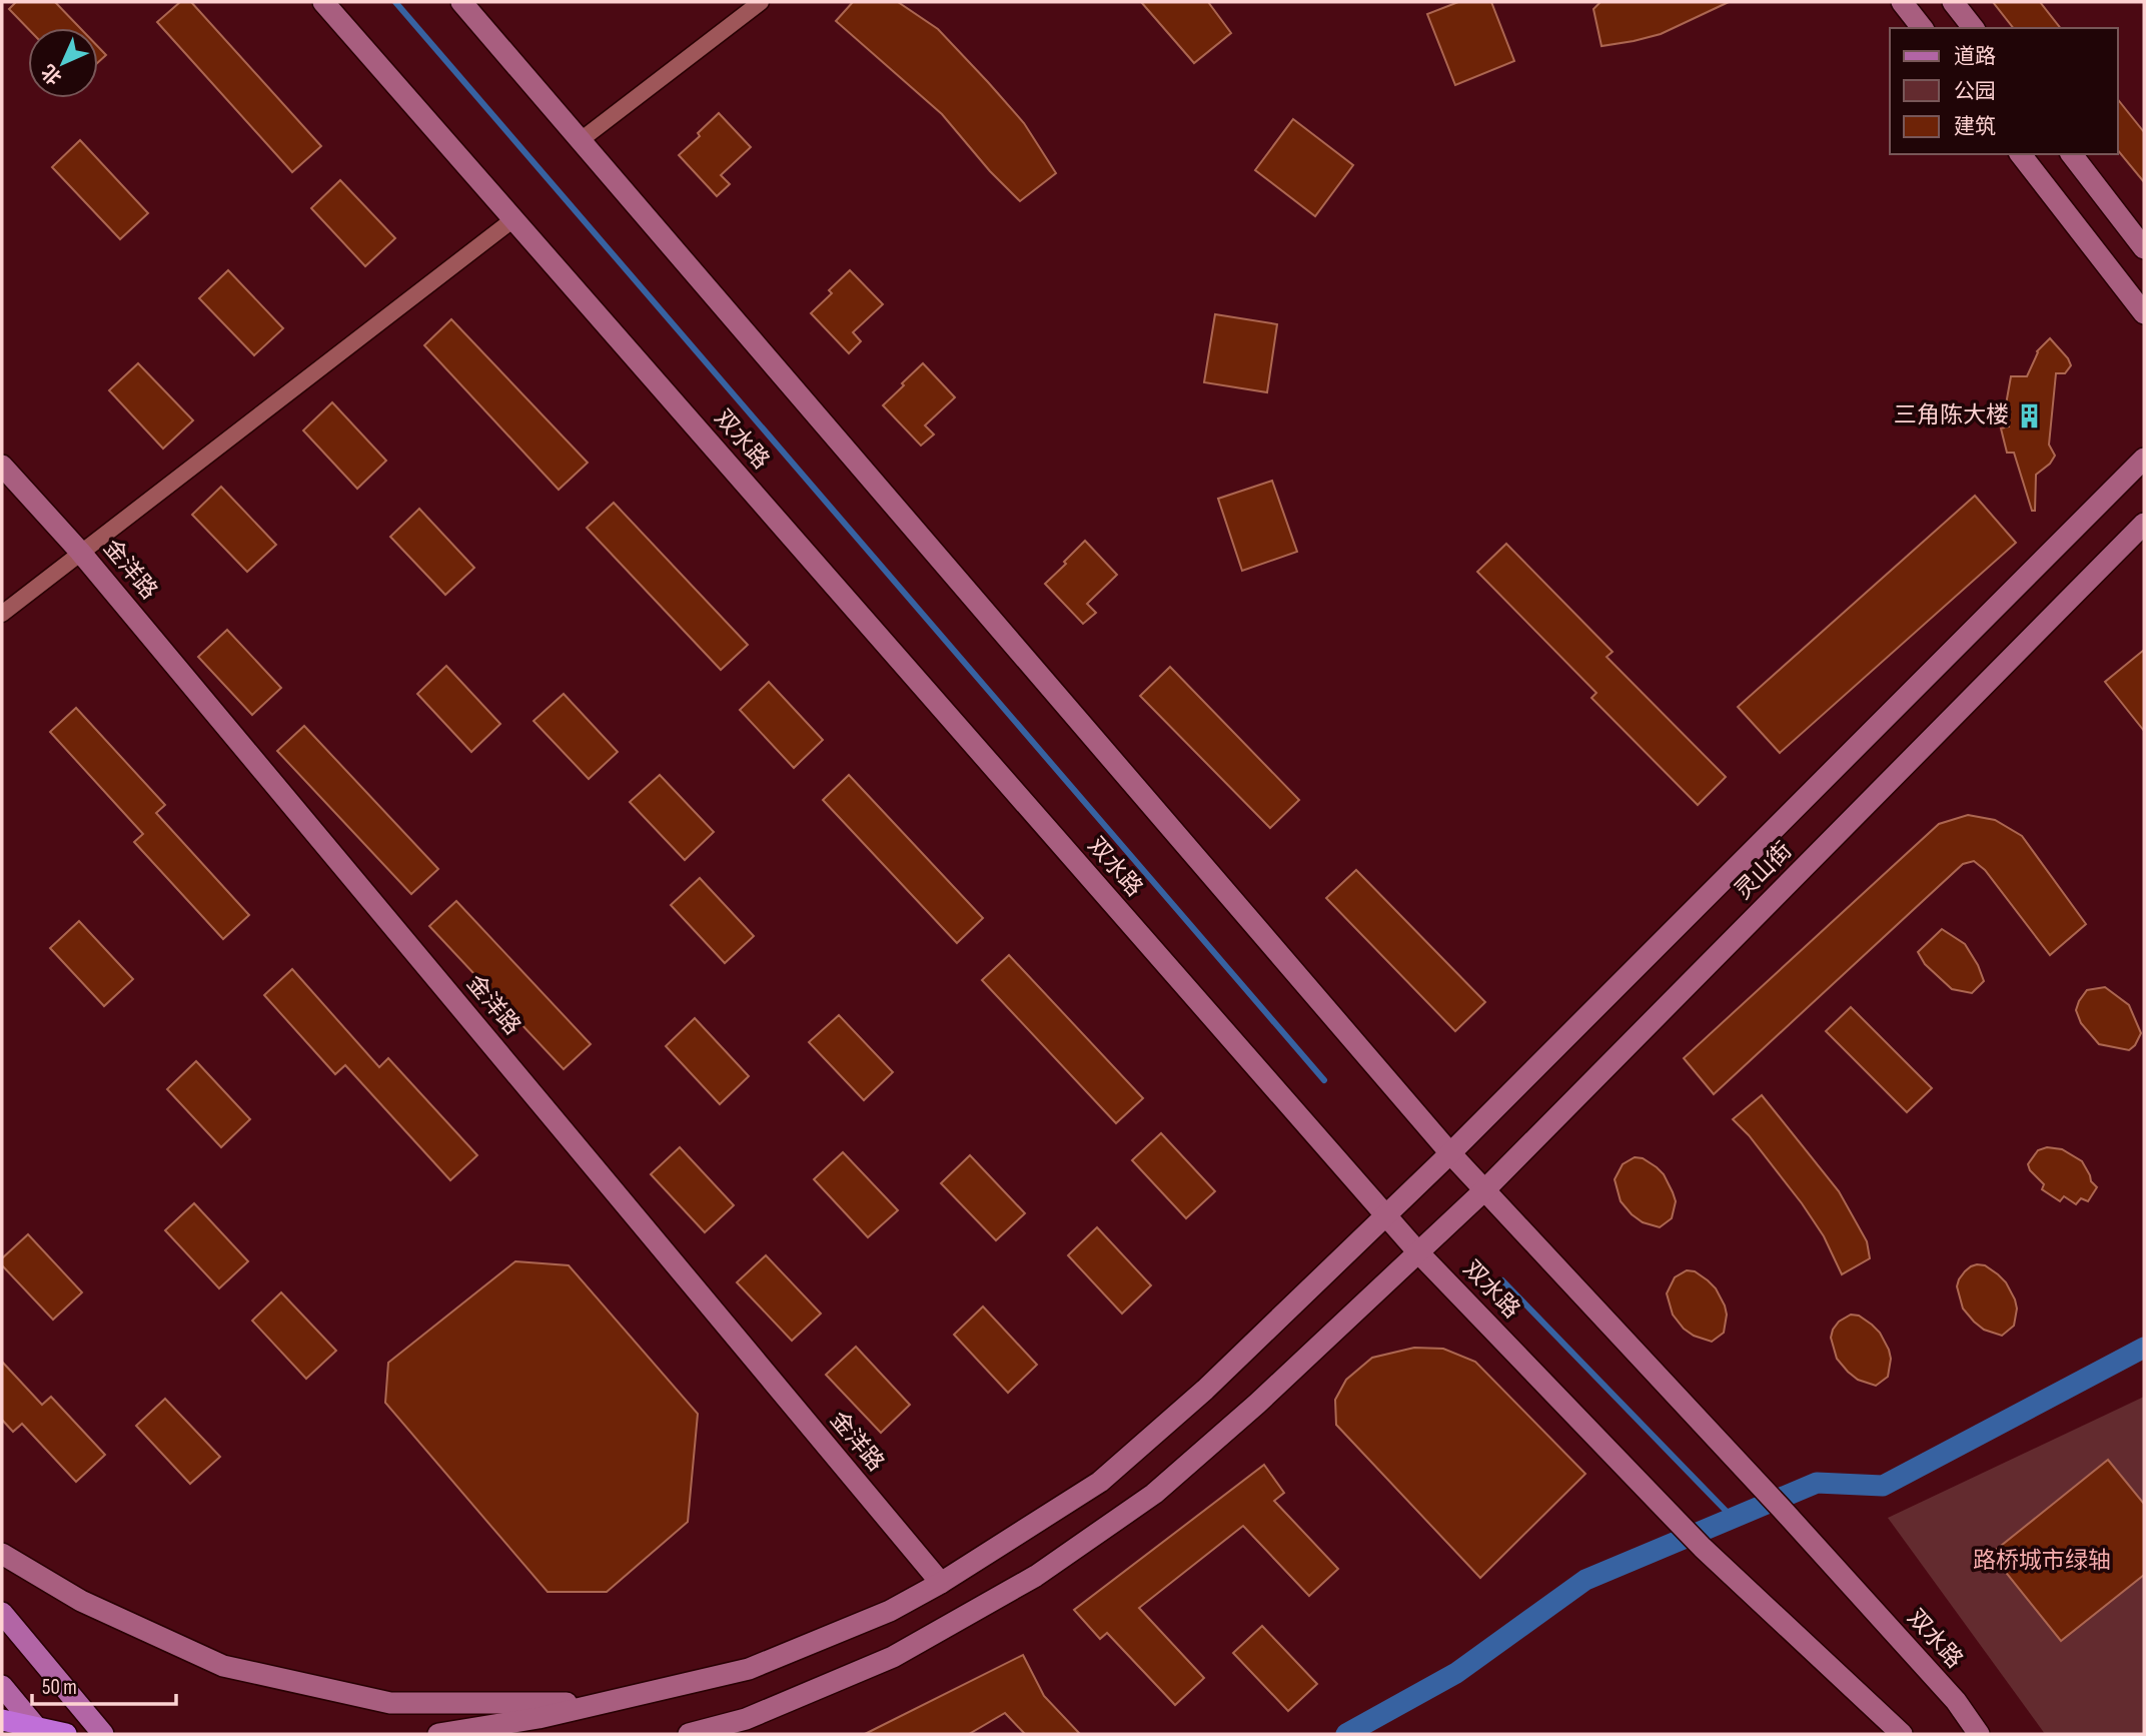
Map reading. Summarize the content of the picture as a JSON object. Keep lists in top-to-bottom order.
{
  "streets": {
    "main road": ["双水路", "金洋路", "灵山街"]
  },
  "crossings": [
    ["双水路", "灵山街"],
    ["金洋路", "灵山街"]
  ],
  "parks": ["路桥城市绿轴"],
  "places": {
    "building": ["三角陈大楼"]
  },
  "legend": ["道路", "公园", "建筑"],
  "scale_bar": "50 m",
  "north": "bottom left"
}
